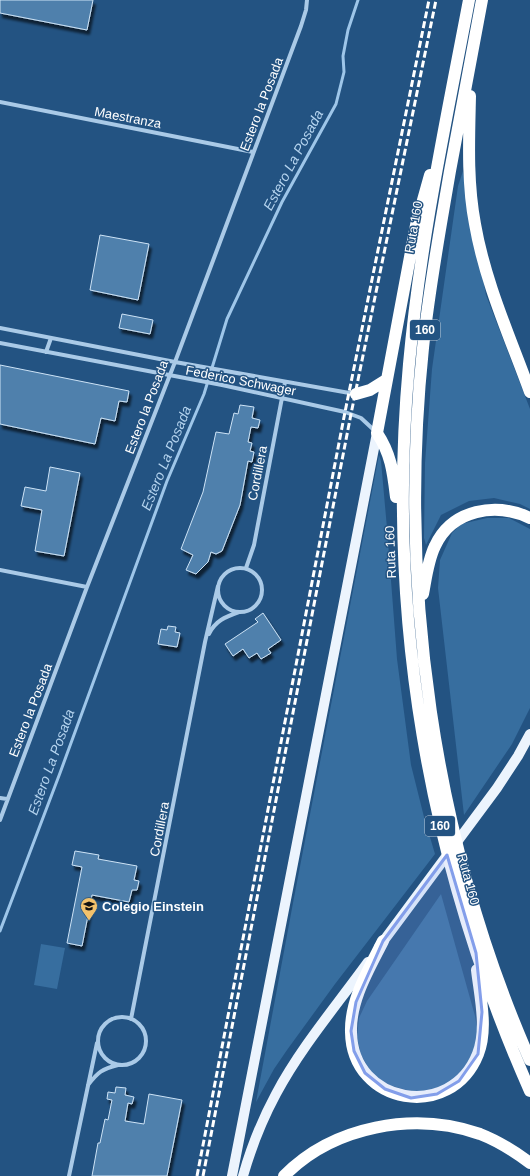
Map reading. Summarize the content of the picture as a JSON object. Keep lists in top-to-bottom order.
{
  "streets": {
    "highway": ["Ruta 160", "160"],
    "street": [
      "Estero la Posada",
      "Maestranza",
      "Federico Schwager",
      "Cordillera"
    ]
  },
  "crossings": [
    ["Estero la Posada", "Maestranza"],
    ["Estero la Posada", "Federico Schwager"],
    ["Federico Schwager", "Cordillera"]
  ],
  "water": ["Estero La Posada"],
  "places": {
    "school or university": ["Colegio Einstein"]
  }
}
